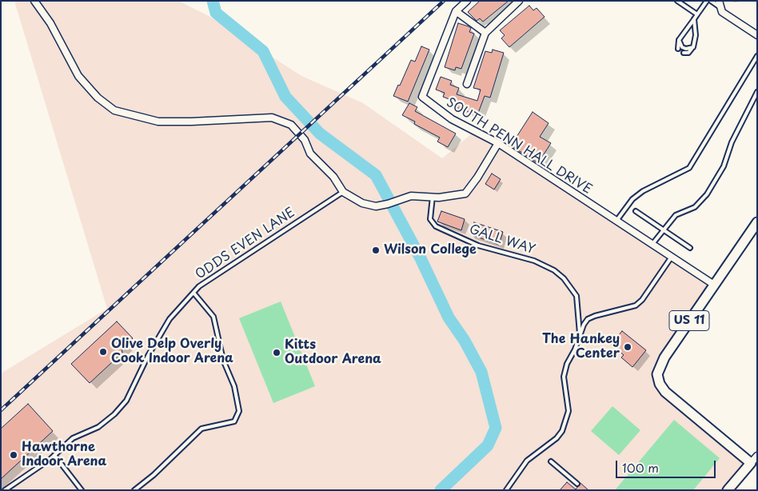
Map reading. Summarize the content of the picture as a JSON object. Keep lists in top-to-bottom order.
{
  "streets": {
    "main road": ["US 11"],
    "street": ["SOUTH PENN HALL DRIVE"],
    "lane": ["GALL WAY", "ODDS EVEN LANE"]
  },
  "crossings": [
    ["SOUTH PENN HALL DRIVE", "US 11"]
  ],
  "places": [
    "Wilson College",
    "The Hankey Center",
    "Olive Delp Overly Cook Indoor Arena",
    "Kitts Outdoor Arena",
    "Hawthorne Indoor Arena"
  ],
  "scale_bar": "100 m"
}
